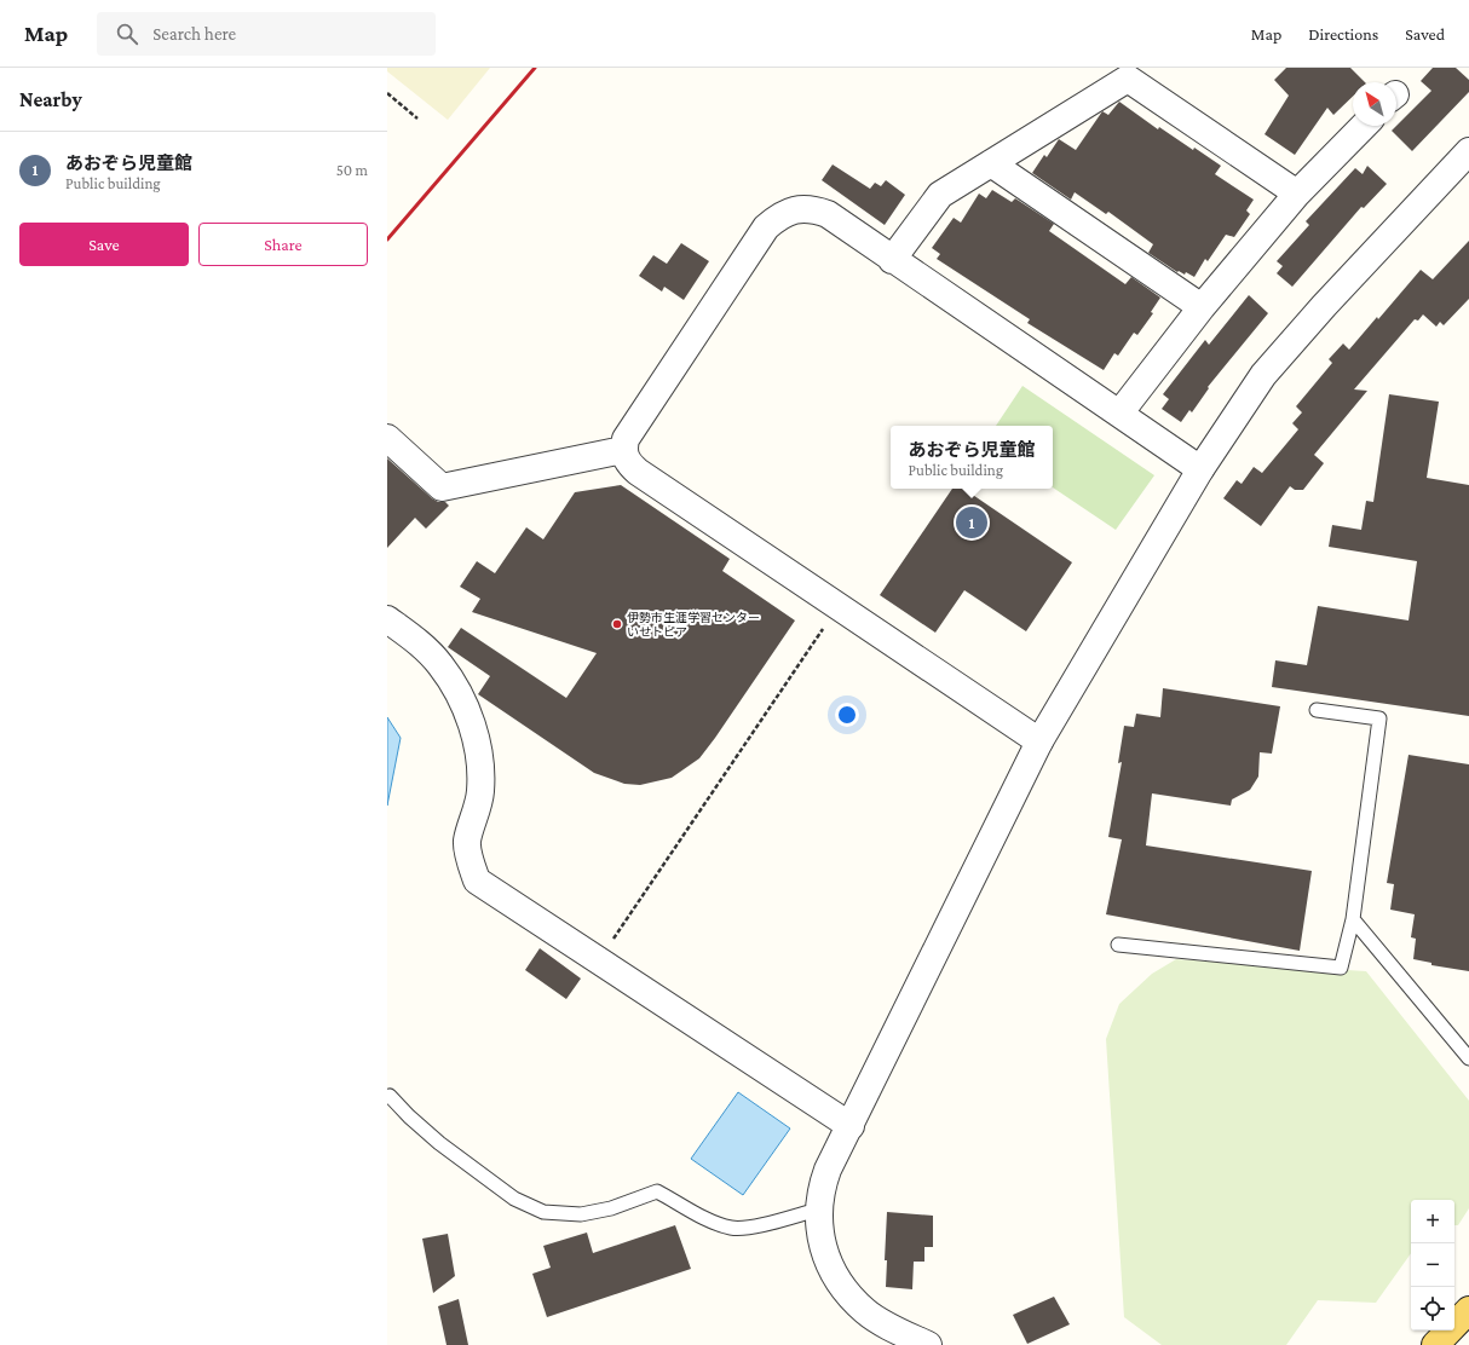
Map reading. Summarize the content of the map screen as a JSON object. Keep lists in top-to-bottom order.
{
  "places": ["伊勢市生涯学習センター いせトピア"],
  "north": "top left",
  "page": {
    "header": "Map",
    "search": "Search here",
    "nav": ["Map", "Directions", "Saved"],
    "heading": "Nearby",
    "list": [
      {
        "mark": "1",
        "name": "あおぞら児童館",
        "note": "Public building",
        "value": "50 m"
      }
    ],
    "buttons": ["Save", "Share"],
    "popup": ["あおぞら児童館", "Public building"],
    "pins": "1",
    "map_buttons": ["+", "−"]
  }
}
